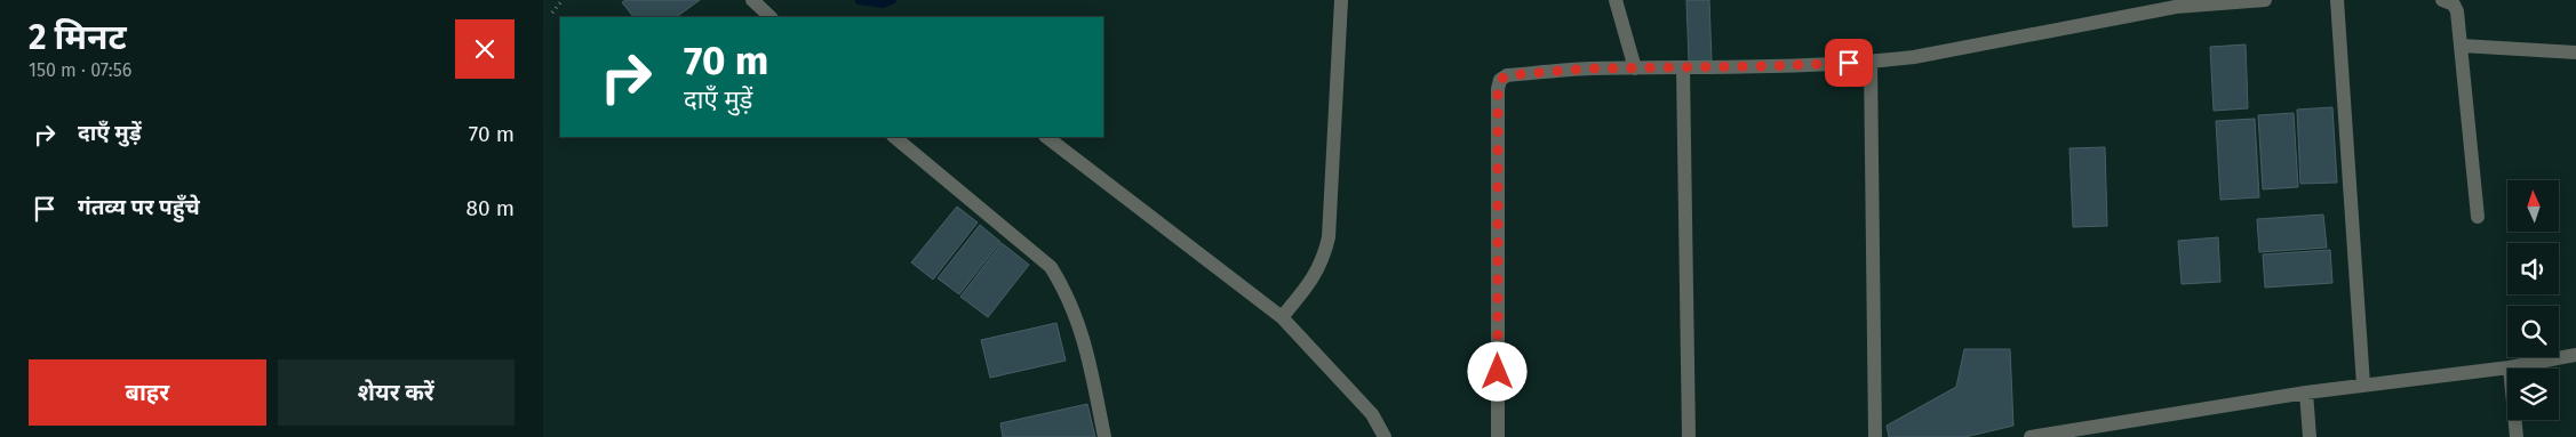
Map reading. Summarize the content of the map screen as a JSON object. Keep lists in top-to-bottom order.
{
  "north": "top",
  "page": {
    "heading": ["2 मिनट", "150 m · 07:56"],
    "turn": ["70 m", "दाएँ मुड़ें"],
    "list": [
      {
        "name": "दाएँ मुड़ें",
        "value": "70 m"
      },
      {
        "name": "गंतव्य पर पहुँचे",
        "value": "80 m"
      }
    ],
    "buttons": ["बाहर", "शेयर करें"]
  }
}
